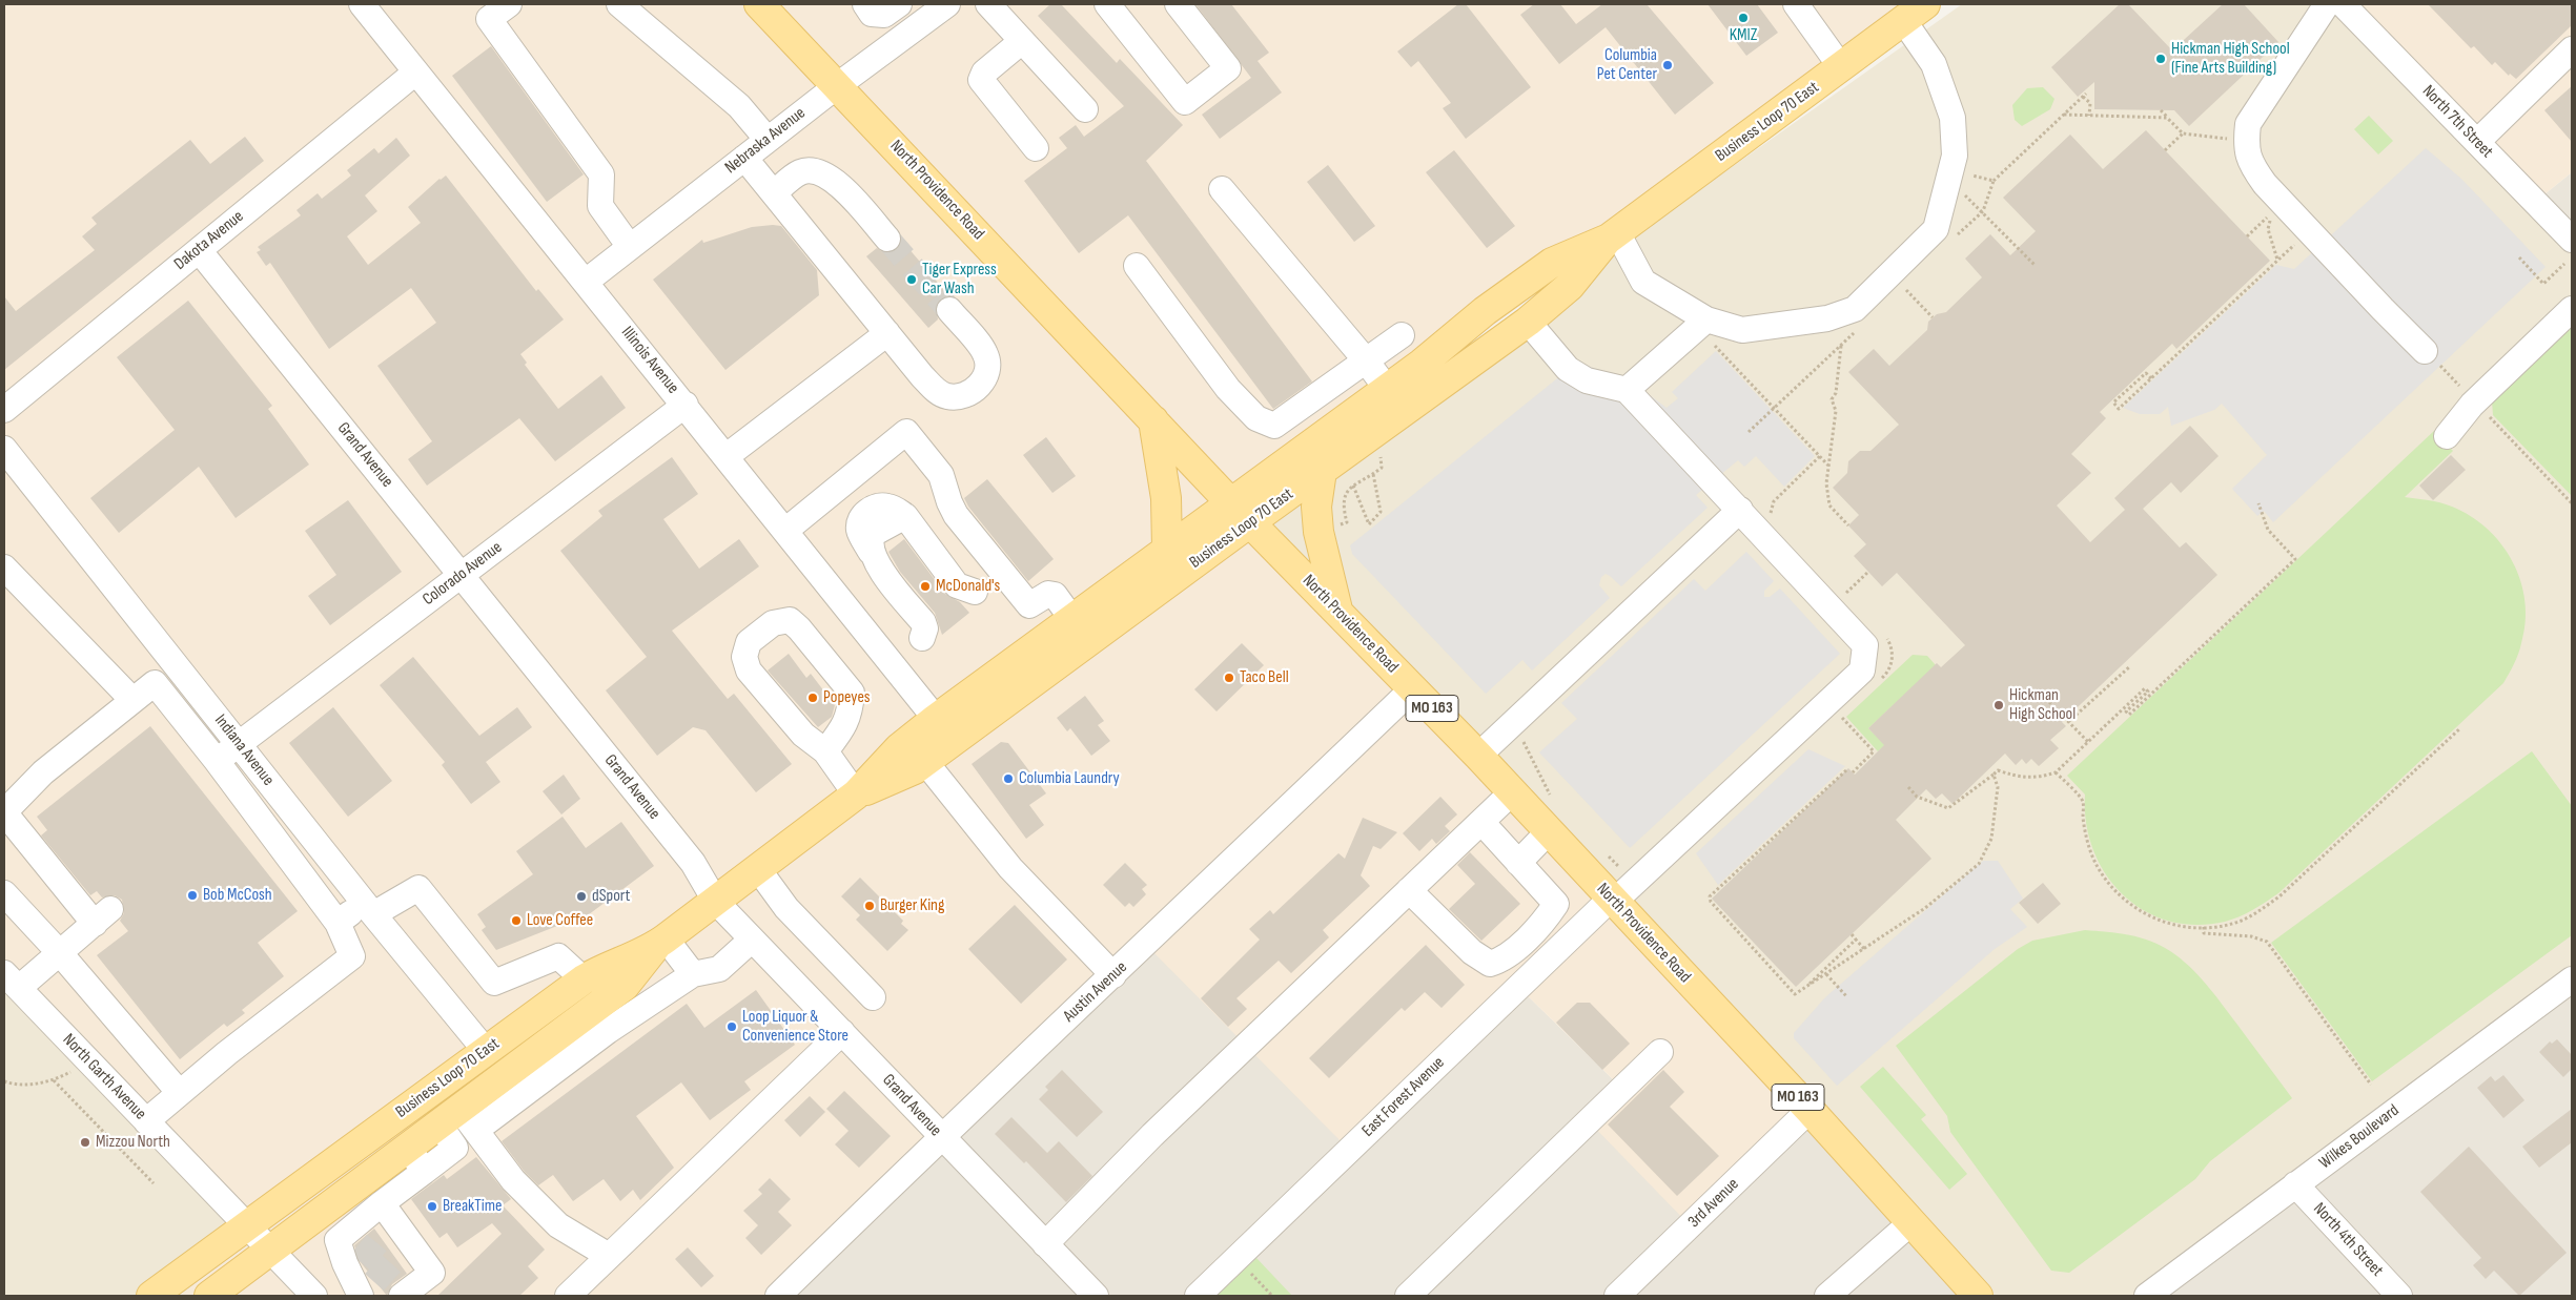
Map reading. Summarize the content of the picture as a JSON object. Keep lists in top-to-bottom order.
{
  "streets": {
    "main road": ["Business Loop 70 East", "North Providence Road", "MO 163"],
    "street": [
      "North 7th Street",
      "Nebraska Avenue",
      "Dakota Avenue",
      "Illinois Avenue",
      "Grand Avenue",
      "Colorado Avenue",
      "Indiana Avenue",
      "Austin Avenue",
      "North Garth Avenue",
      "East Forest Avenue",
      "Wilkes Boulevard",
      "3rd Avenue",
      "North 4th Street"
    ]
  },
  "crossings": [
    ["Business Loop 70 East", "North Providence Road"],
    ["Business Loop 70 East", "Illinois Avenue"],
    ["Business Loop 70 East", "Grand Avenue"],
    ["Business Loop 70 East", "Indiana Avenue"],
    ["Business Loop 70 East", "North Garth Avenue"],
    ["Nebraska Avenue", "North Providence Road"],
    ["Nebraska Avenue", "Illinois Avenue"],
    ["North Providence Road", "Austin Avenue"],
    ["North Providence Road", "East Forest Avenue"],
    ["North Providence Road", "3rd Avenue"],
    ["Dakota Avenue", "Illinois Avenue"],
    ["Dakota Avenue", "Grand Avenue"],
    ["Illinois Avenue", "Colorado Avenue"],
    ["Grand Avenue", "Colorado Avenue"],
    ["Grand Avenue", "Austin Avenue"],
    ["Colorado Avenue", "Indiana Avenue"],
    ["Wilkes Boulevard", "North 4th Street"]
  ],
  "places": [
    "KMIZ",
    "Hickman High School (Fine Arts Building)",
    "Columbia Pet Center",
    "Tiger Express Car Wash",
    "McDonald's",
    "Taco Bell",
    "Popeyes",
    "Hickman High School",
    "Columbia Laundry",
    "Bob McCosh",
    "dSport",
    "Burger King",
    "Love Coffee",
    "Loop Liquor & Convenience Store",
    "Mizzou North",
    "BreakTime"
  ]
}
